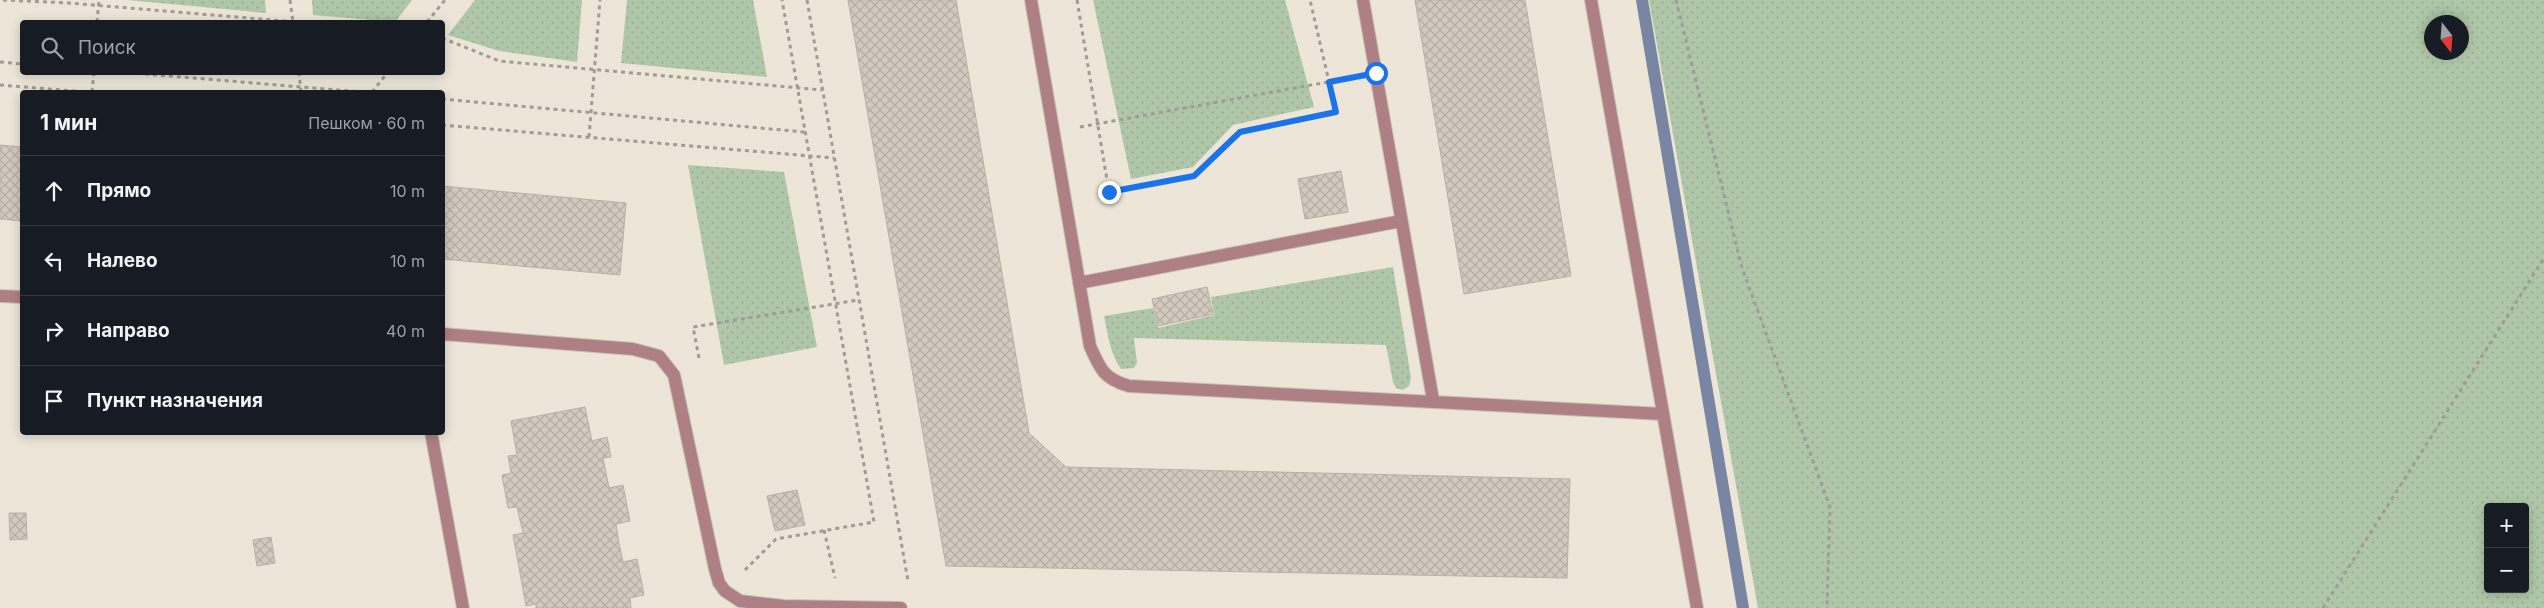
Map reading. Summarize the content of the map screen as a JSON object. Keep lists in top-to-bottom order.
{
  "north": "bottom",
  "page": {
    "search": "Поиск",
    "heading": ["1 мин", "Пешком · 60 m"],
    "list": [
      ["Прямо", "10 m"],
      ["Налево", "10 m"],
      ["Направо", "40 m"],
      "Пункт назначения"
    ],
    "map_buttons": ["+", "−"]
  }
}
